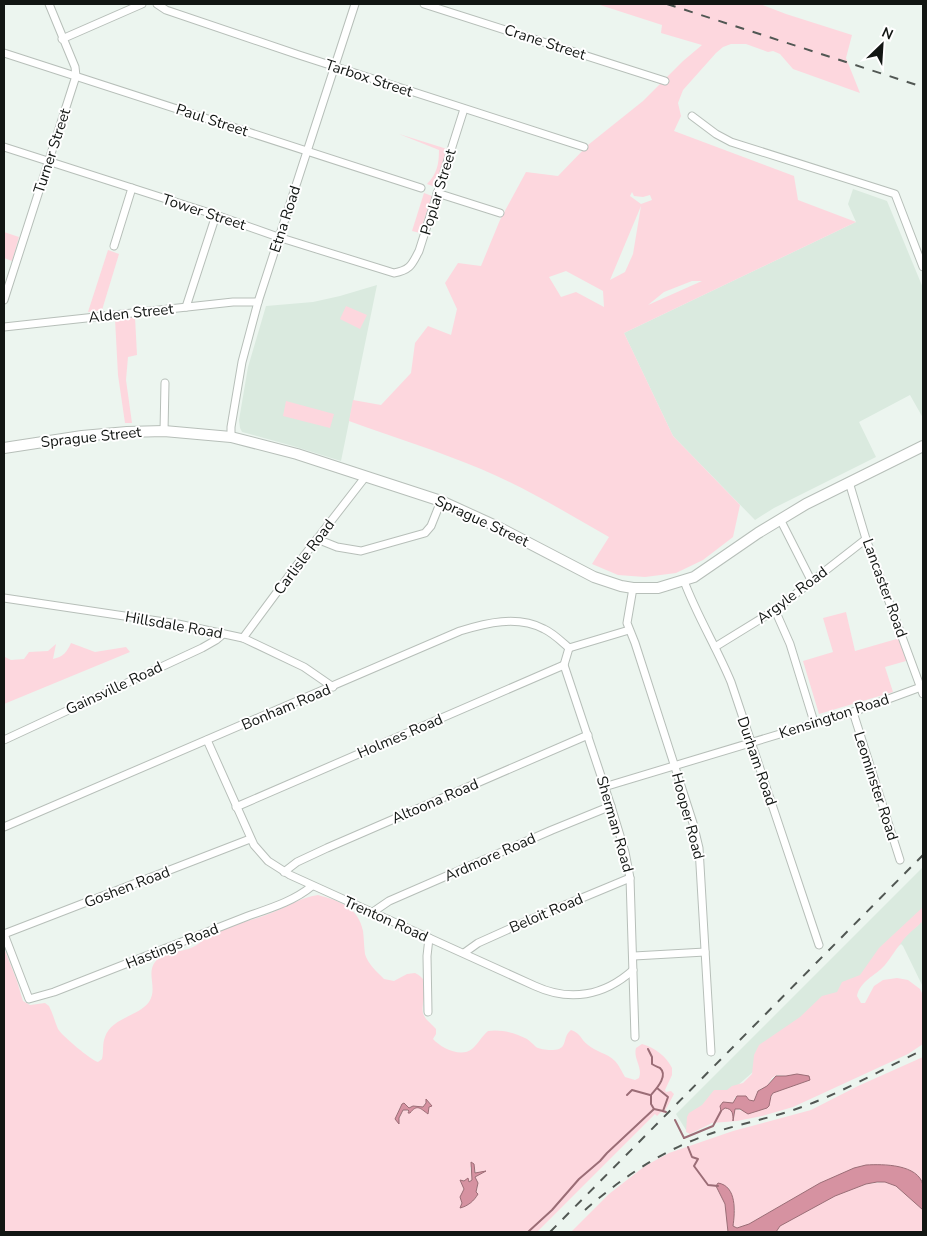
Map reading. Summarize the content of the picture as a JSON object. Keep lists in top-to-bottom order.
{
  "streets": {
    "main road": ["Sprague Street"],
    "street": [
      "Crane Street",
      "Tarbox Street",
      "Paul Street",
      "Turner Street",
      "Poplar Street",
      "Tower Street",
      "Etna Road",
      "Alden Street",
      "Carlisle Road",
      "Lancaster Road",
      "Argyle Road",
      "Hillsdale Road",
      "Gainsville Road",
      "Bonham Road",
      "Kensington Road",
      "Holmes Road",
      "Durham Road",
      "Leominster Road",
      "Altoona Road",
      "Hooper Road",
      "Sherman Road",
      "Ardmore Road",
      "Goshen Road",
      "Beloit Road",
      "Trenton Road",
      "Hastings Road"
    ]
  },
  "crossings": [
    ["Tarbox Street", "Poplar Street"],
    ["Tarbox Street", "Etna Road"],
    ["Paul Street", "Turner Street"],
    ["Paul Street", "Etna Road"],
    ["Turner Street", "Tower Street"],
    ["Poplar Street", "Tower Street"],
    ["Tower Street", "Etna Road"],
    ["Etna Road", "Alden Street"],
    ["Etna Road", "Sprague Street"],
    ["Sprague Street", "Carlisle Road"],
    ["Sprague Street", "Lancaster Road"],
    ["Sprague Street", "Durham Road"],
    ["Sprague Street", "Hooper Road"],
    ["Carlisle Road", "Hillsdale Road"],
    ["Lancaster Road", "Argyle Road"],
    ["Lancaster Road", "Kensington Road"],
    ["Argyle Road", "Durham Road"],
    ["Hillsdale Road", "Gainsville Road"],
    ["Hillsdale Road", "Bonham Road"],
    ["Bonham Road", "Trenton Road"],
    ["Kensington Road", "Durham Road"],
    ["Kensington Road", "Leominster Road"],
    ["Kensington Road", "Hooper Road"],
    ["Kensington Road", "Sherman Road"],
    ["Holmes Road", "Sherman Road"],
    ["Holmes Road", "Trenton Road"],
    ["Altoona Road", "Sherman Road"],
    ["Altoona Road", "Trenton Road"],
    ["Sherman Road", "Ardmore Road"],
    ["Sherman Road", "Beloit Road"],
    ["Sherman Road", "Trenton Road"],
    ["Ardmore Road", "Trenton Road"],
    ["Goshen Road", "Trenton Road"],
    ["Goshen Road", "Hastings Road"],
    ["Beloit Road", "Trenton Road"],
    ["Trenton Road", "Hastings Road"]
  ],
  "north": "top right"
}
